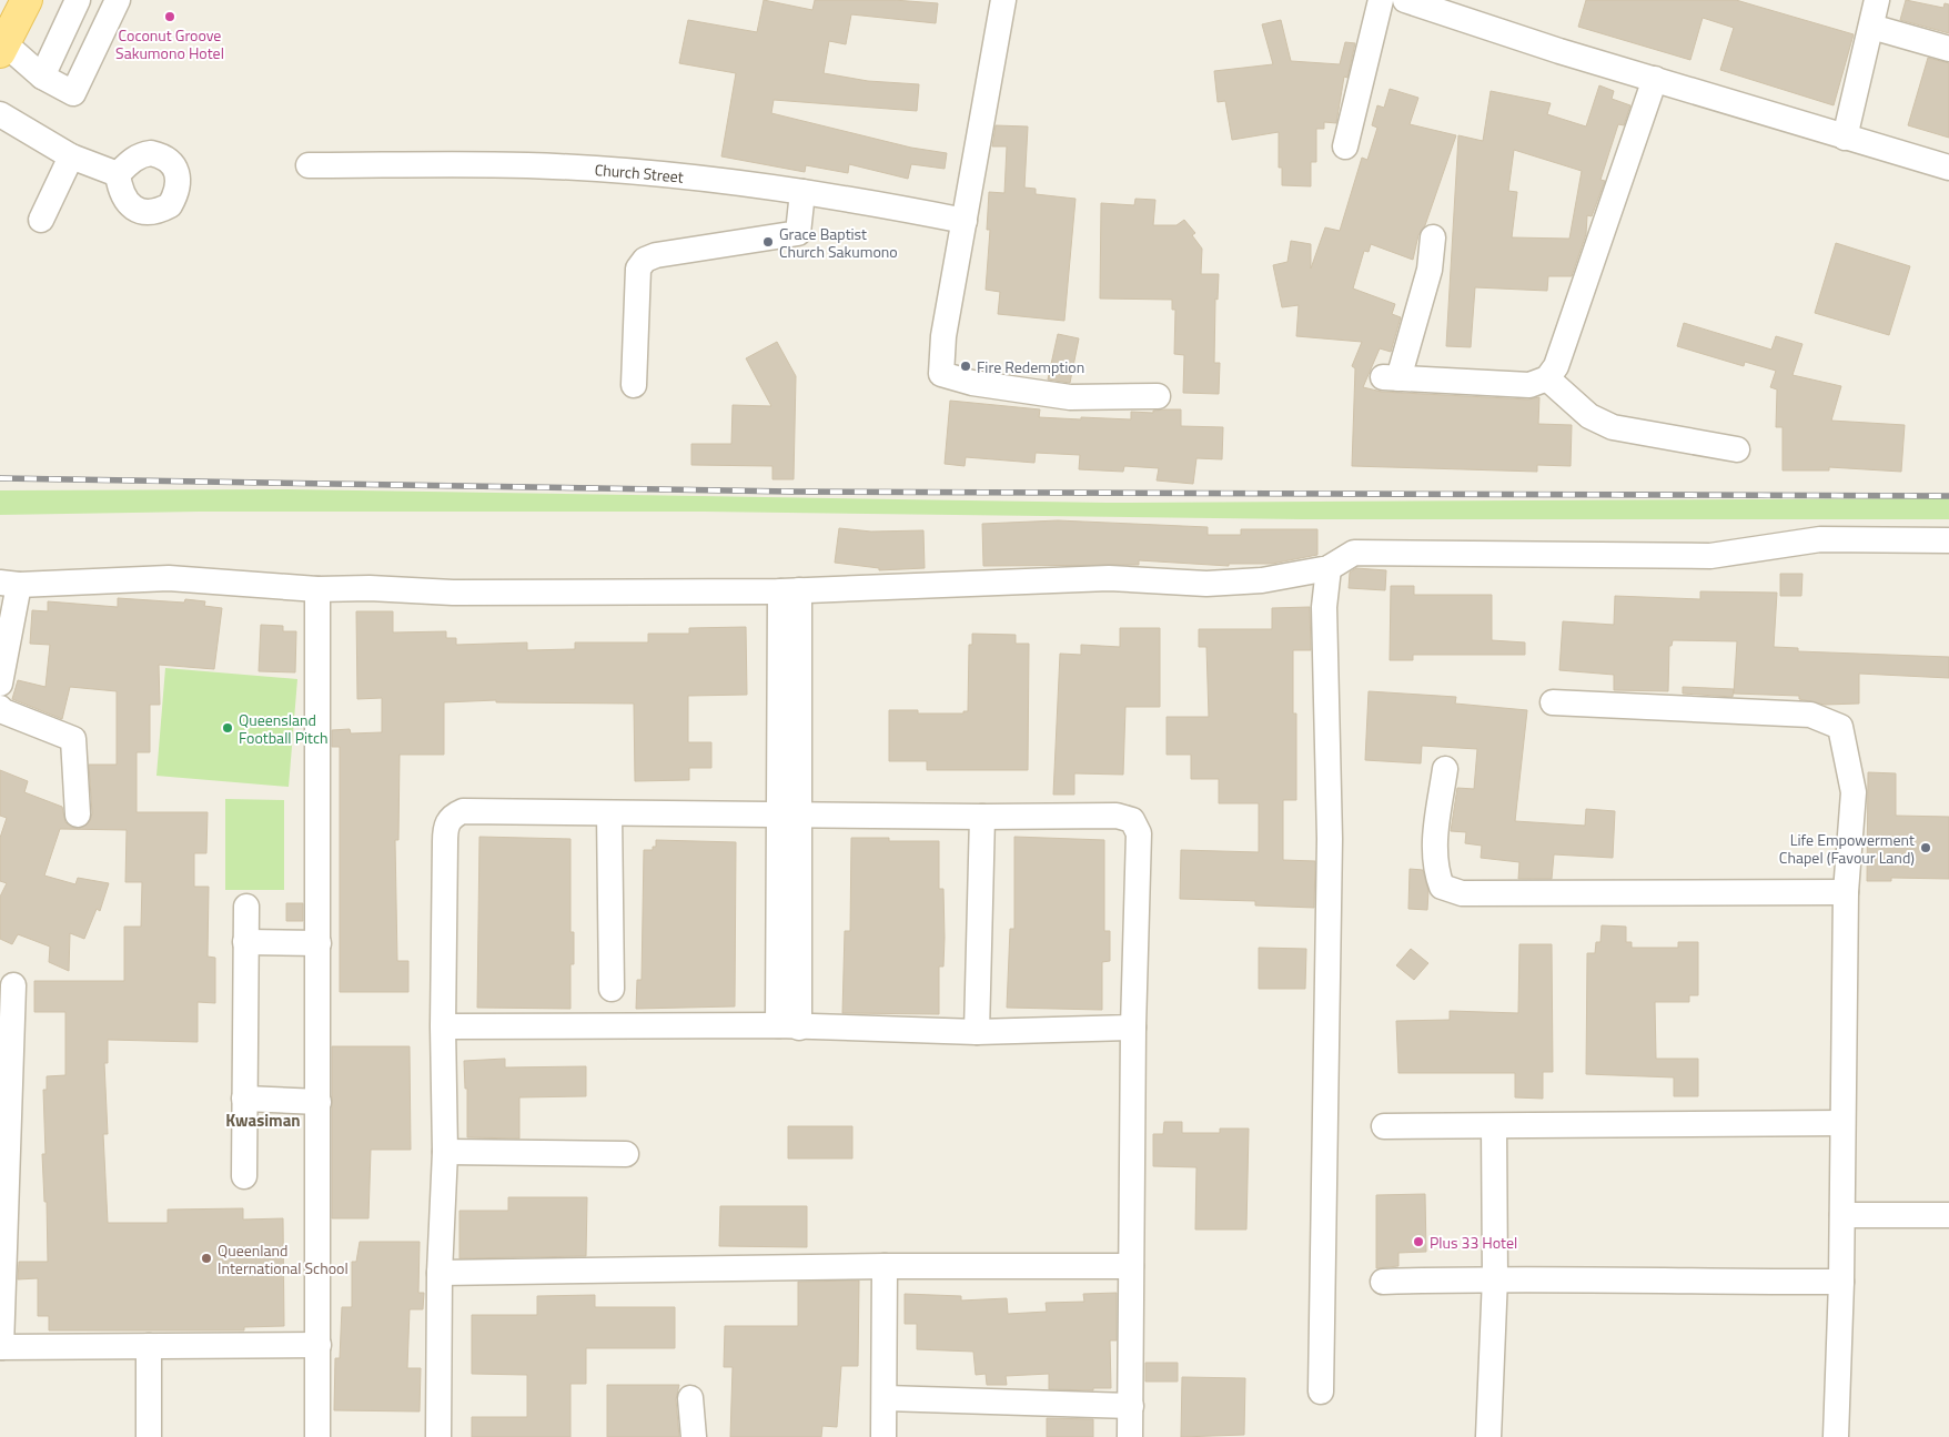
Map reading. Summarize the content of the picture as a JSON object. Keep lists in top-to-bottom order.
{
  "streets": {
    "street": ["Church Street"]
  },
  "districts": ["Kwasiman"],
  "places": [
    "Coconut Groove Sakumono Hotel",
    "Grace Baptist Church Sakumono",
    "Fire Redemption",
    "Queensland Football Pitch",
    "Life Empowerment Chapel (Favour Land)",
    "Plus 33 Hotel",
    "Queenland International School"
  ]
}
